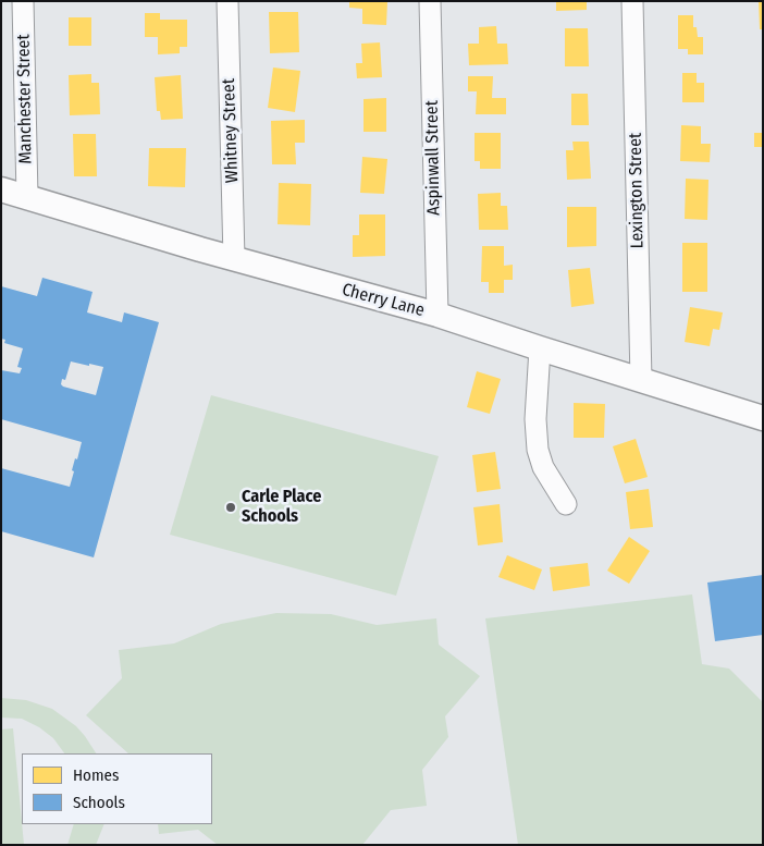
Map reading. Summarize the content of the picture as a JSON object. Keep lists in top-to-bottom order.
{
  "streets": {
    "street": [
      "Manchester Street",
      "Whitney Street",
      "Aspinwall Street",
      "Lexington Street",
      "Cherry Lane"
    ]
  },
  "crossings": [
    ["Manchester Street", "Cherry Lane"],
    ["Whitney Street", "Cherry Lane"],
    ["Aspinwall Street", "Cherry Lane"],
    ["Lexington Street", "Cherry Lane"]
  ],
  "places": ["Carle Place Schools"],
  "legend": ["Homes", "Schools"]
}
